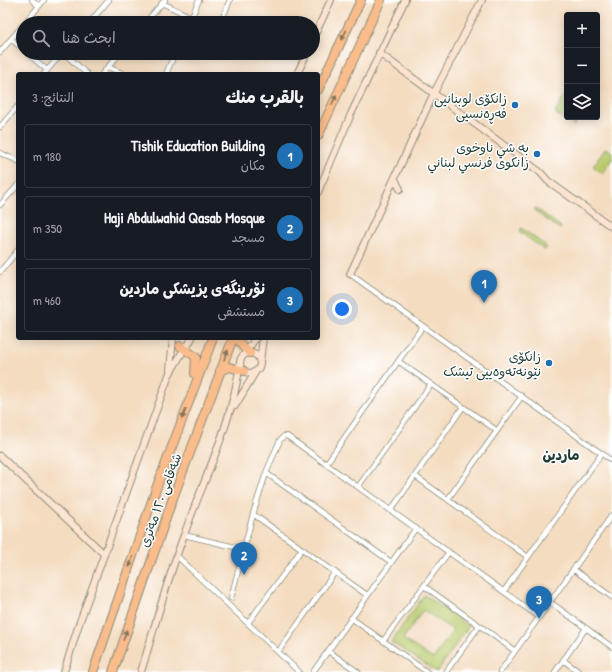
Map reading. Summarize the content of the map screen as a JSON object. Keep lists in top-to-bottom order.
{
  "streets": {
    "highway": ["شەقامی ١٢٠ مەتری"]
  },
  "districts": ["ماردین"],
  "places": ["زانکۆی لوبنانیی فەڕەنسیی", "به شي ناوخوى زانكوى فرنسي لبناني", "زانکۆی نێونەتەوەییی تیشک"],
  "page": {
    "map_buttons": ["+", "−"],
    "search": "ابحث هنا",
    "heading": ["بالقرب منك", "النتائج: 3"],
    "list": [
      {
        "mark": "1",
        "name": "Tishik Education Building",
        "note": "مكان",
        "value": "180 m"
      },
      {
        "mark": "2",
        "name": "Haji Abdulwahid Qasab Mosque",
        "note": "مسجد",
        "value": "350 m"
      },
      {
        "mark": "3",
        "name": "نۆرینگەی پزیشکی ماردین",
        "note": "مستشفى",
        "value": "460 m"
      }
    ],
    "pins": ["1", "2", "3"]
  }
}
